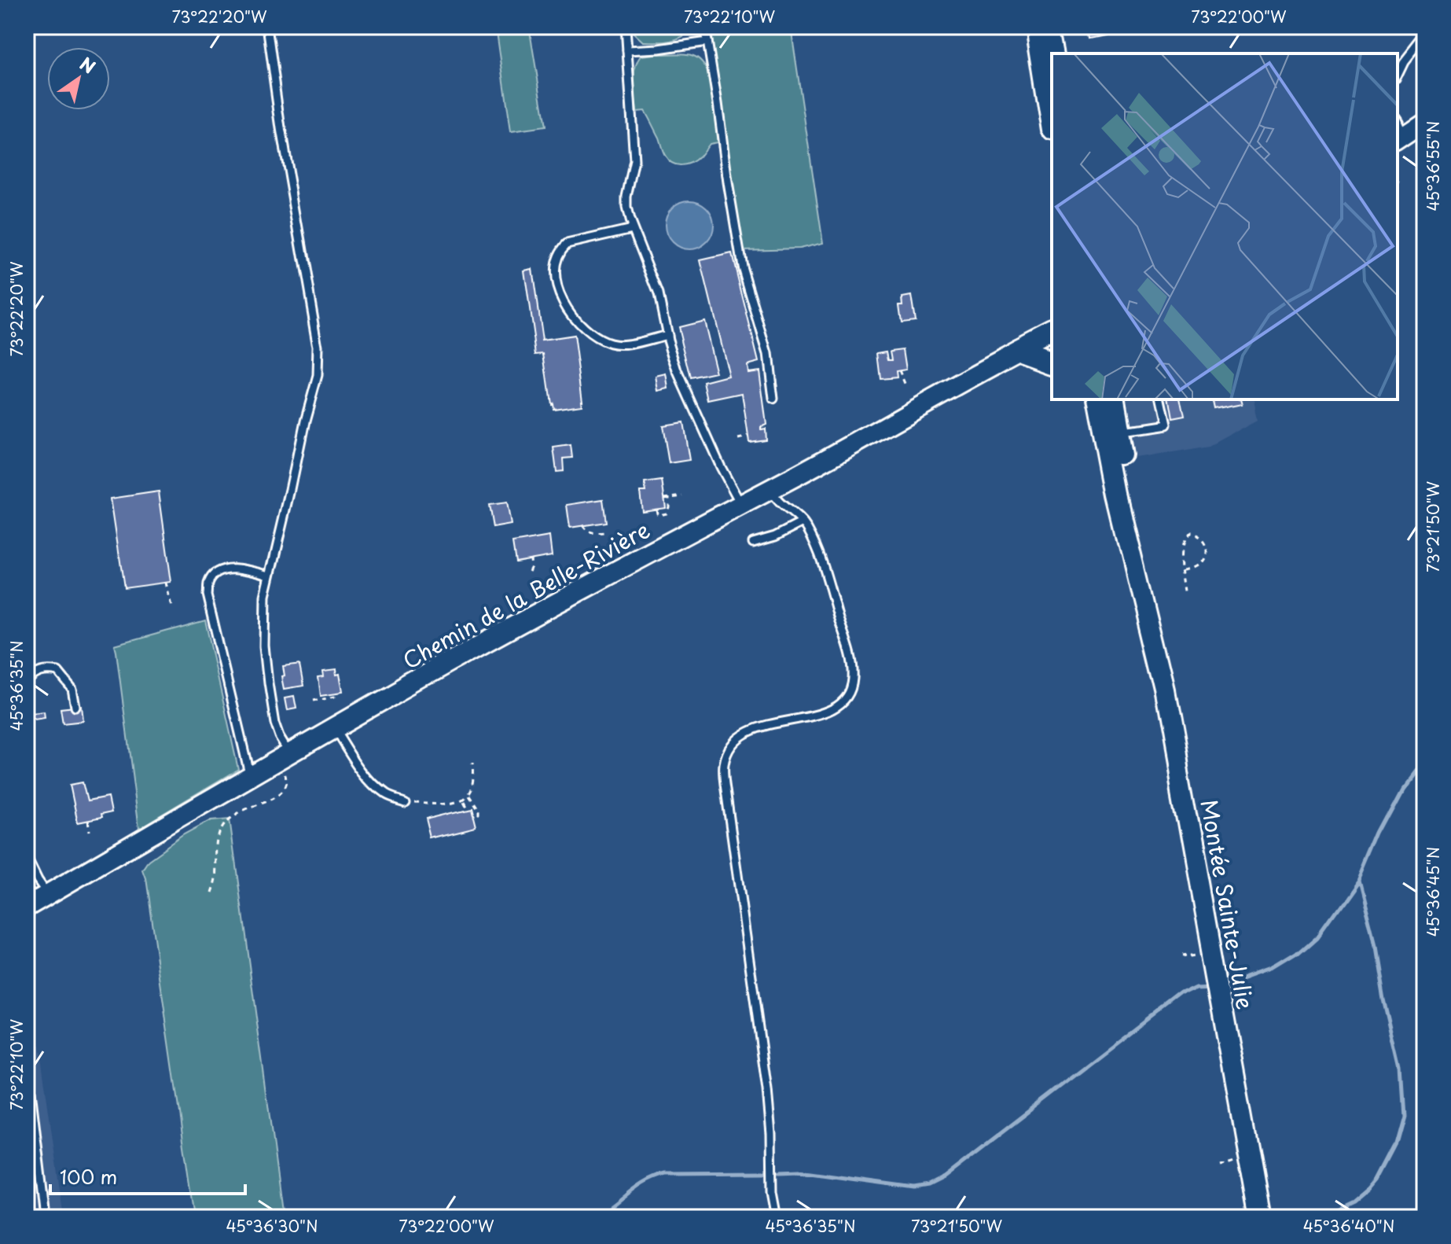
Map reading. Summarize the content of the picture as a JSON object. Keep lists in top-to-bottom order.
{
  "streets": {
    "main road": ["Chemin de la Belle-Rivière", "Montée Sainte-Julie"]
  },
  "scale_bar": "100 m",
  "north": "top right",
  "coordinates": [
    "73°22'20\"W",
    "73°22'10\"W",
    "73°22'00\"W",
    "45°36'55\"N",
    "73°21'50\"W",
    "45°36'35\"N",
    "45°36'45\"N",
    "45°36'30\"N",
    "45°36'40\"N"
  ]
}
